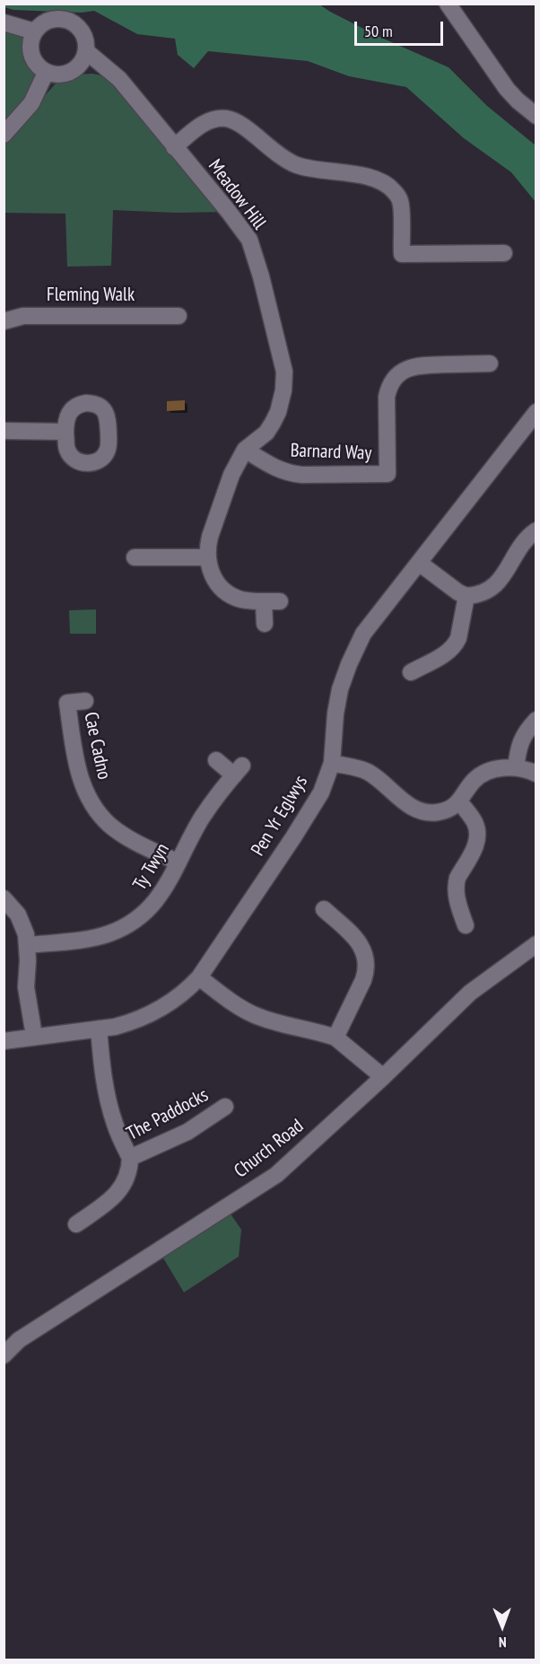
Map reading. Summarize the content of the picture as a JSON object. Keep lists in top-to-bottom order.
{
  "streets": {
    "street": [
      "Meadow Hill",
      "Fleming Walk",
      "Barnard Way",
      "Cae Cadno",
      "Pen Yr Eglwys",
      "Ty Twyn",
      "The Paddocks",
      "Church Road"
    ]
  },
  "crossings": [
    ["Meadow Hill", "Barnard Way"],
    ["Cae Cadno", "Ty Twyn"],
    ["Pen Yr Eglwys", "The Paddocks"]
  ],
  "scale_bar": "50 m",
  "north": "bottom"
}
